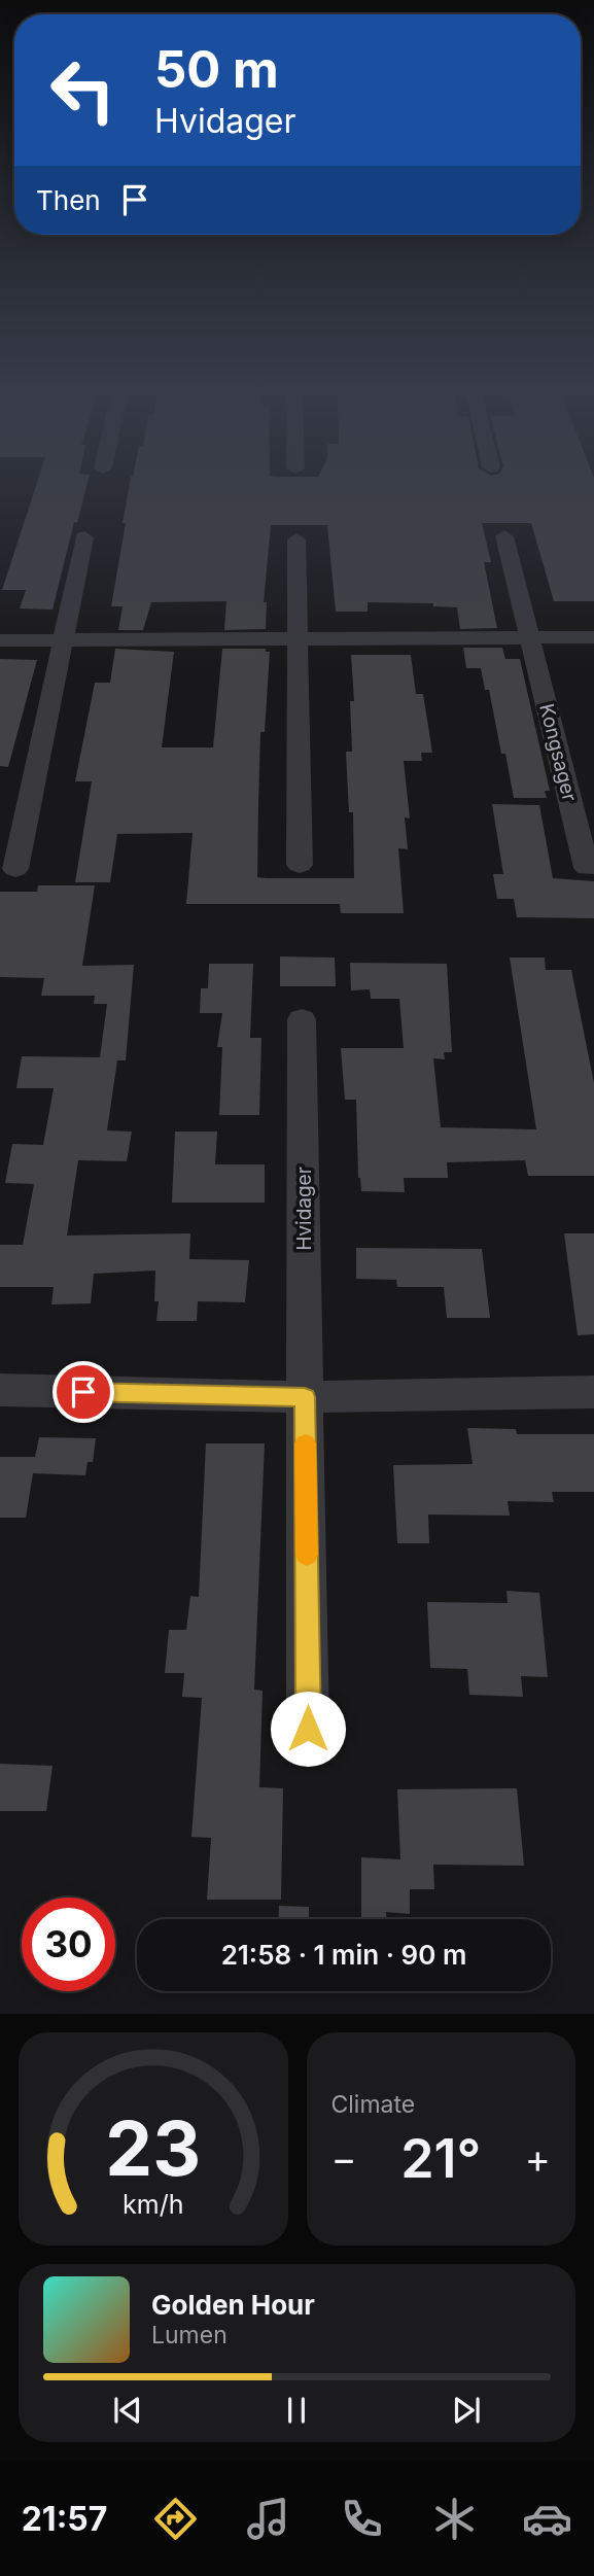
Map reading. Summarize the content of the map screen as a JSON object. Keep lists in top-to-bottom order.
{
  "streets": {
    "street": ["Kongsager", "Hvidager"]
  },
  "page": {
    "turn": ["50 m", "Hvidager"],
    "then": "Then",
    "limit": "30",
    "trip": "21:58 · 1 min · 90 m",
    "tile": "Climate",
    "heat": ["−", "21°", "+"],
    "song": ["Golden Hour", "Lumen"],
    "tabs": "21:57",
    "gauge": ["23", "km/h"]
  }
}
